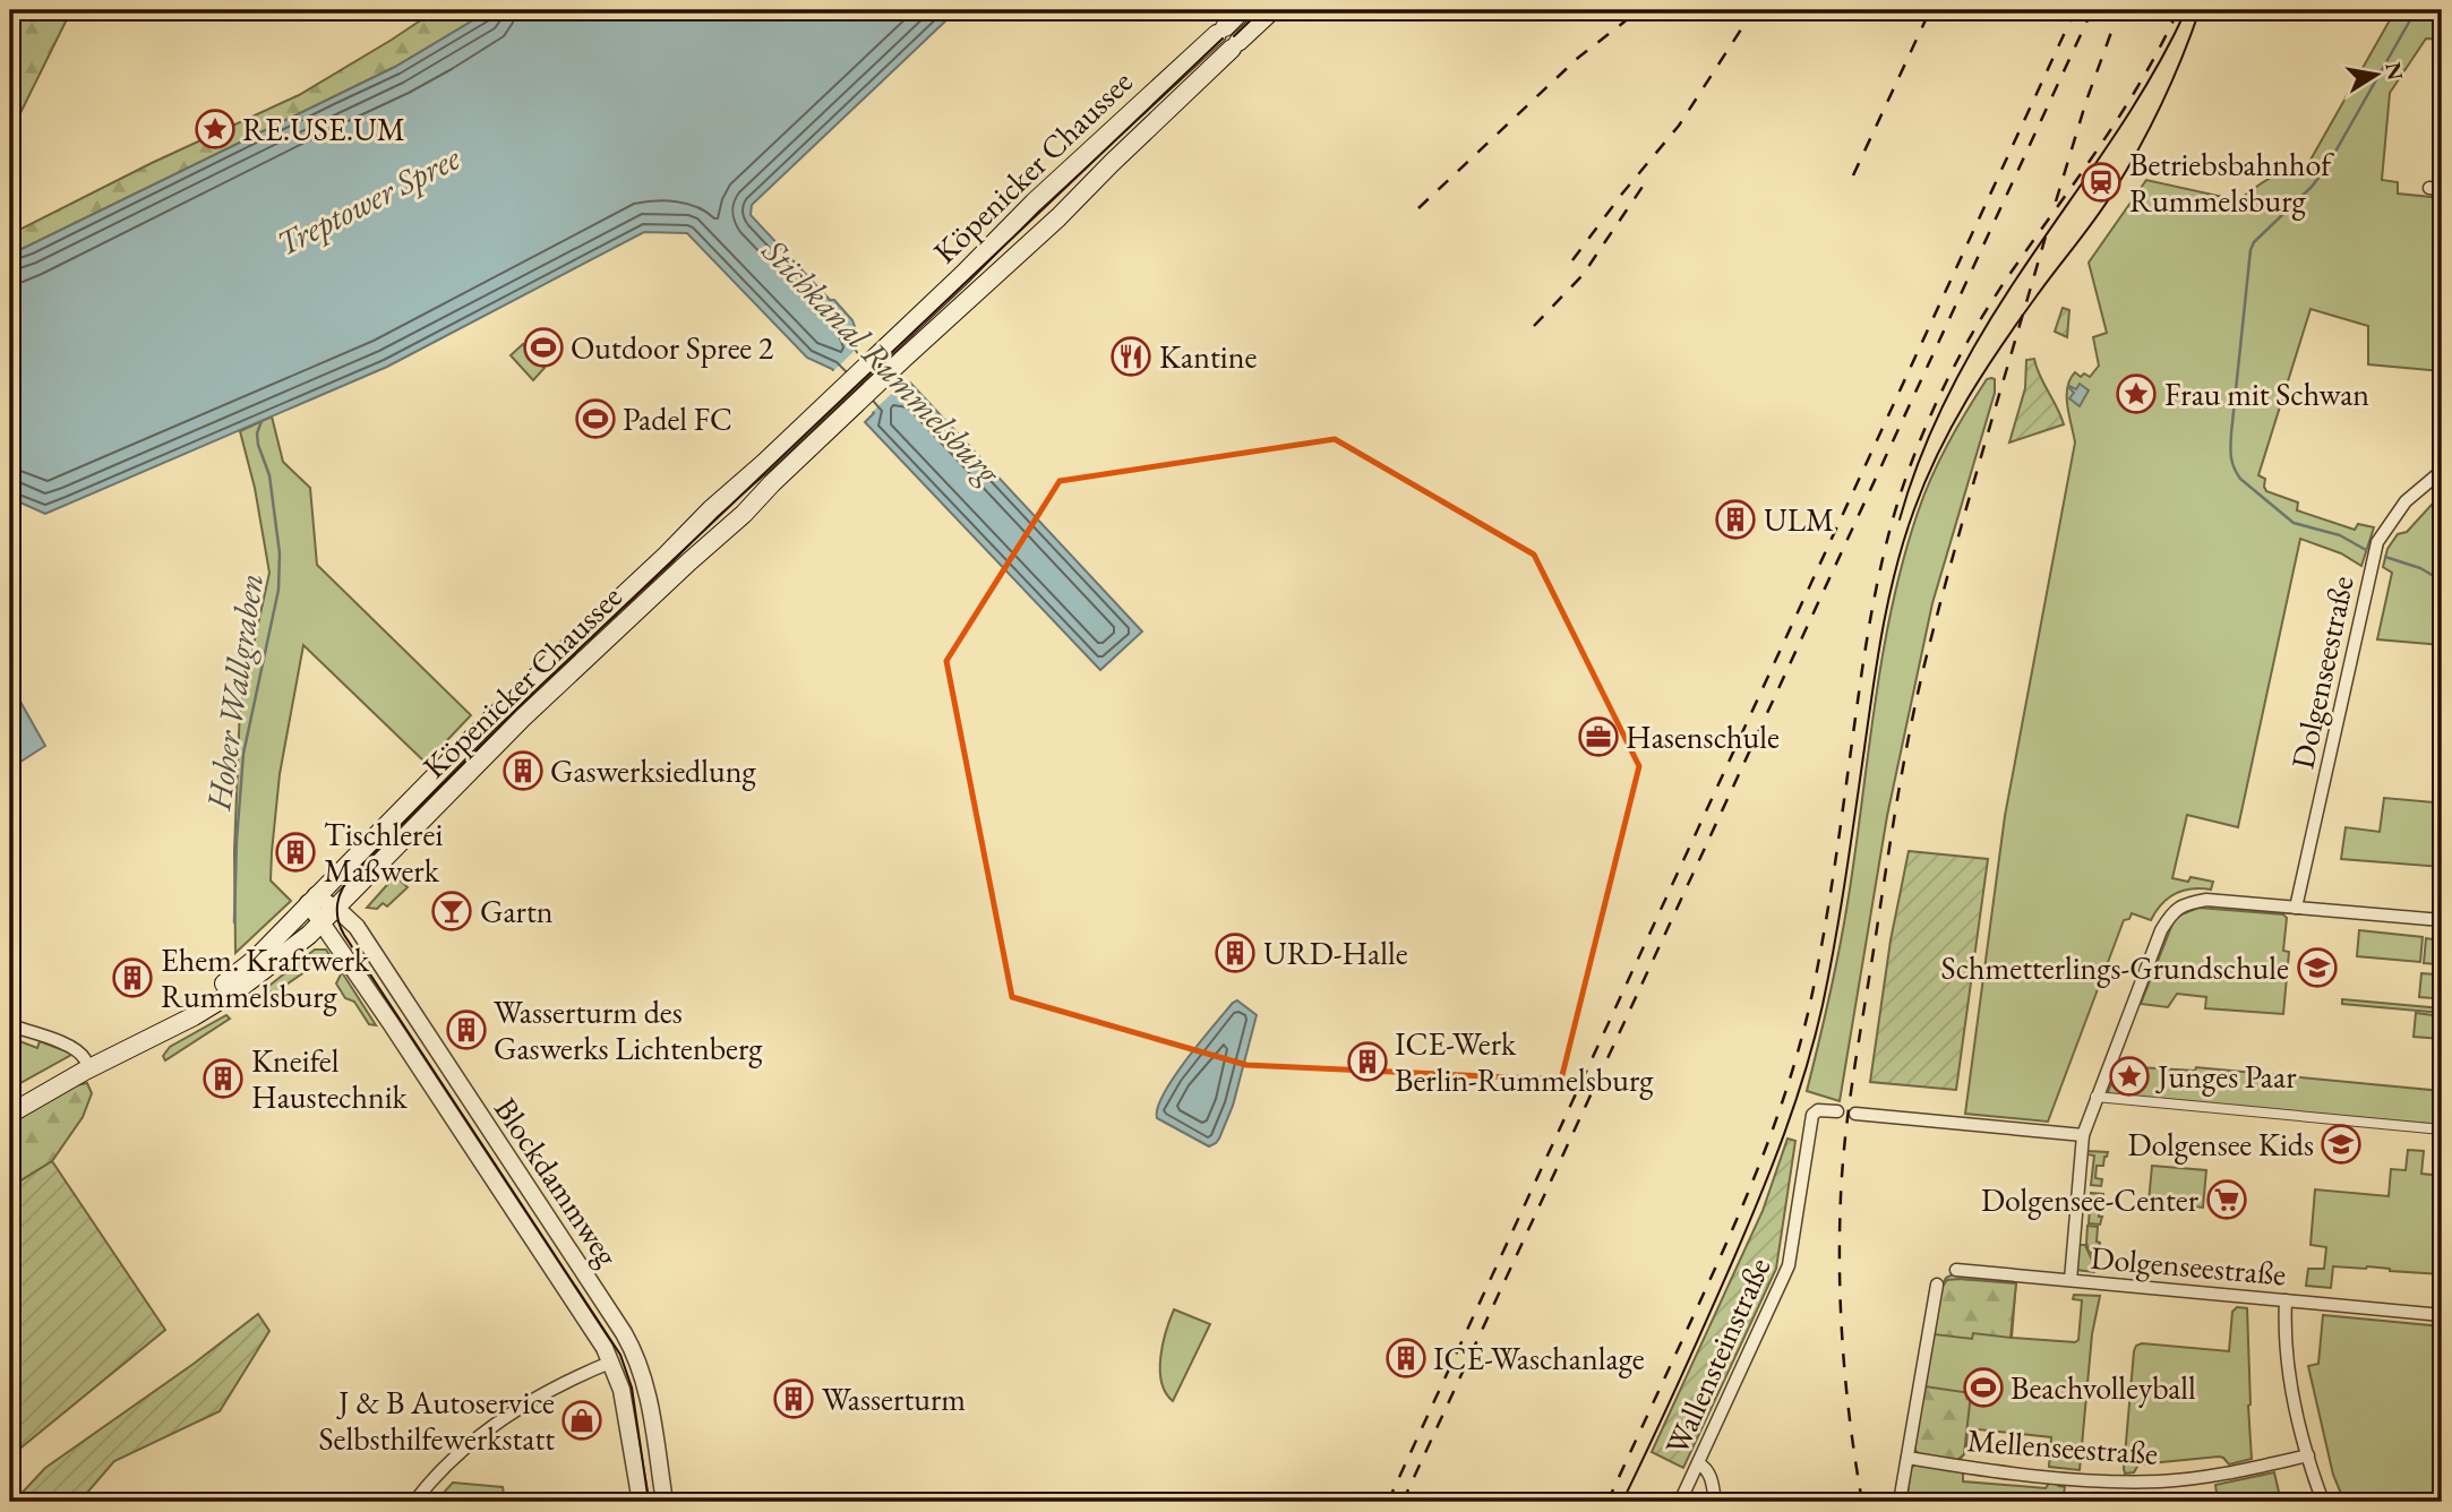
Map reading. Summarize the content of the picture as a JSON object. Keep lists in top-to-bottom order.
{
  "streets": {
    "main road": ["Köpenicker Chaussee"],
    "street": [
      "Dolgenseestraße",
      "Blockdammweg",
      "Wallensteinstraße",
      "Mellenseestraße"
    ]
  },
  "crossings": [
    ["Köpenicker Chaussee", "Blockdammweg"]
  ],
  "water": ["Treptower Spree", "Stichkanal Rummelsburg", "Hoher Wallgraben"],
  "places": {
    "place": ["RE.USE.UM", "Frau mit Schwan", "Junges Paar"],
    "station": ["Betriebsbahnhof Rummelsburg"],
    "sports": ["Outdoor Spree 2", "Padel FC", "Beachvolleyball"],
    "restaurant": ["Kantine"],
    "building": [
      "ULM",
      "Gaswerksiedlung",
      "Tischlerei Maßwerk",
      "URD-Halle",
      "Ehem. Kraftwerk Rummelsburg",
      "Wasserturm des Gaswerks Lichtenberg",
      "ICE-Werk Berlin-Rummelsburg",
      "Kneifel Haustechnik",
      "ICE-Waschanlage",
      "Wasserturm"
    ],
    "office": ["Hasenschule"],
    "bar": ["Gartn"],
    "school or university": ["Schmetterlings-Grundschule", "Dolgensee Kids"],
    "supermarket": ["Dolgensee-Center"],
    "shop": ["J & B Autoservice Selbsthilfewerkstatt"]
  },
  "north": "right"
}
